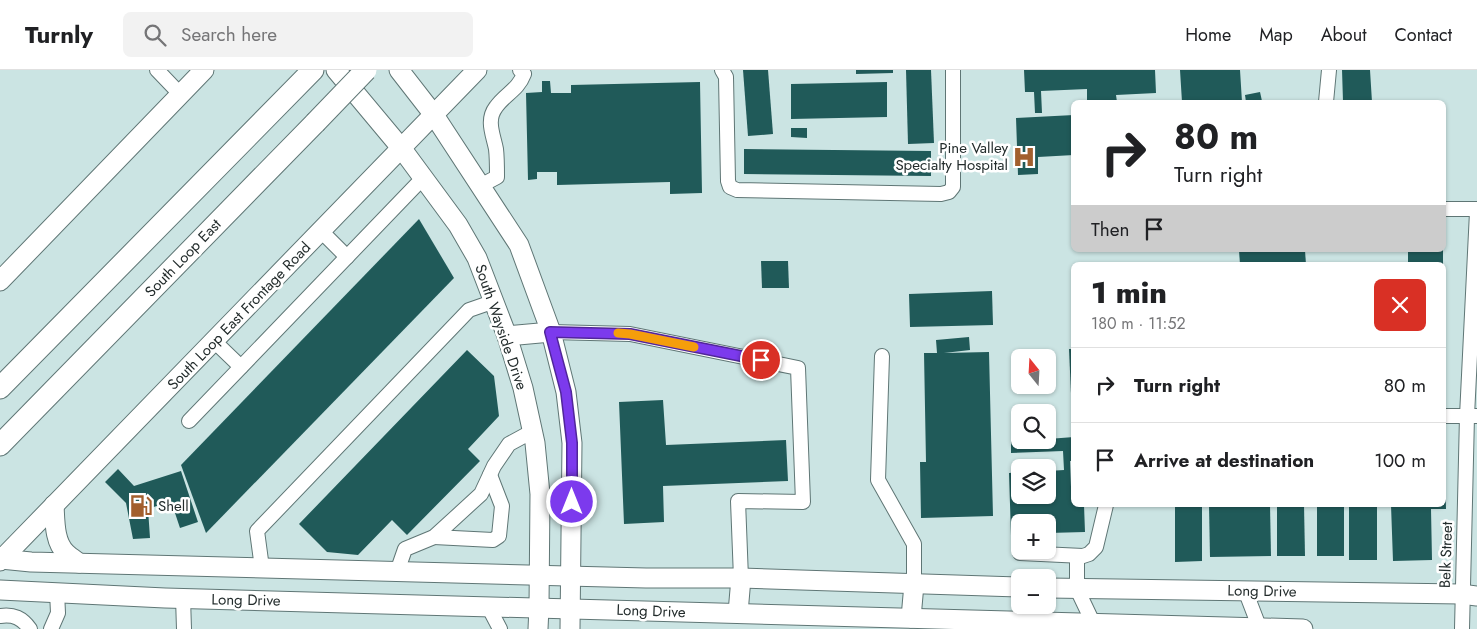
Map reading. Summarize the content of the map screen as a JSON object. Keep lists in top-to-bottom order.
{
  "streets": {
    "highway": ["South Loop East"],
    "main road": ["South Loop East Frontage Road", "South Wayside Drive", "Long Drive"],
    "street": ["Belk Street"]
  },
  "crossings": [
    ["South Loop East Frontage Road", "South Wayside Drive"],
    ["South Wayside Drive", "Long Drive"],
    ["Belk Street", "Long Drive"]
  ],
  "places": {
    "hospital": ["Pine Valley Specialty Hospital"],
    "fuel station": ["Shell"]
  },
  "north": "top",
  "page": {
    "header": "Turnly",
    "search": "Search here",
    "nav": [
      "Home",
      "Map",
      "About",
      "Contact"
    ],
    "turn": ["80 m", "Turn right"],
    "then": "Then",
    "heading": ["1 min", "180 m · 11:52"],
    "list": [
      {
        "name": "Turn right",
        "value": "80 m"
      },
      {
        "name": "Arrive at destination",
        "value": "100 m"
      }
    ],
    "map_buttons": ["+", "−"]
  }
}
